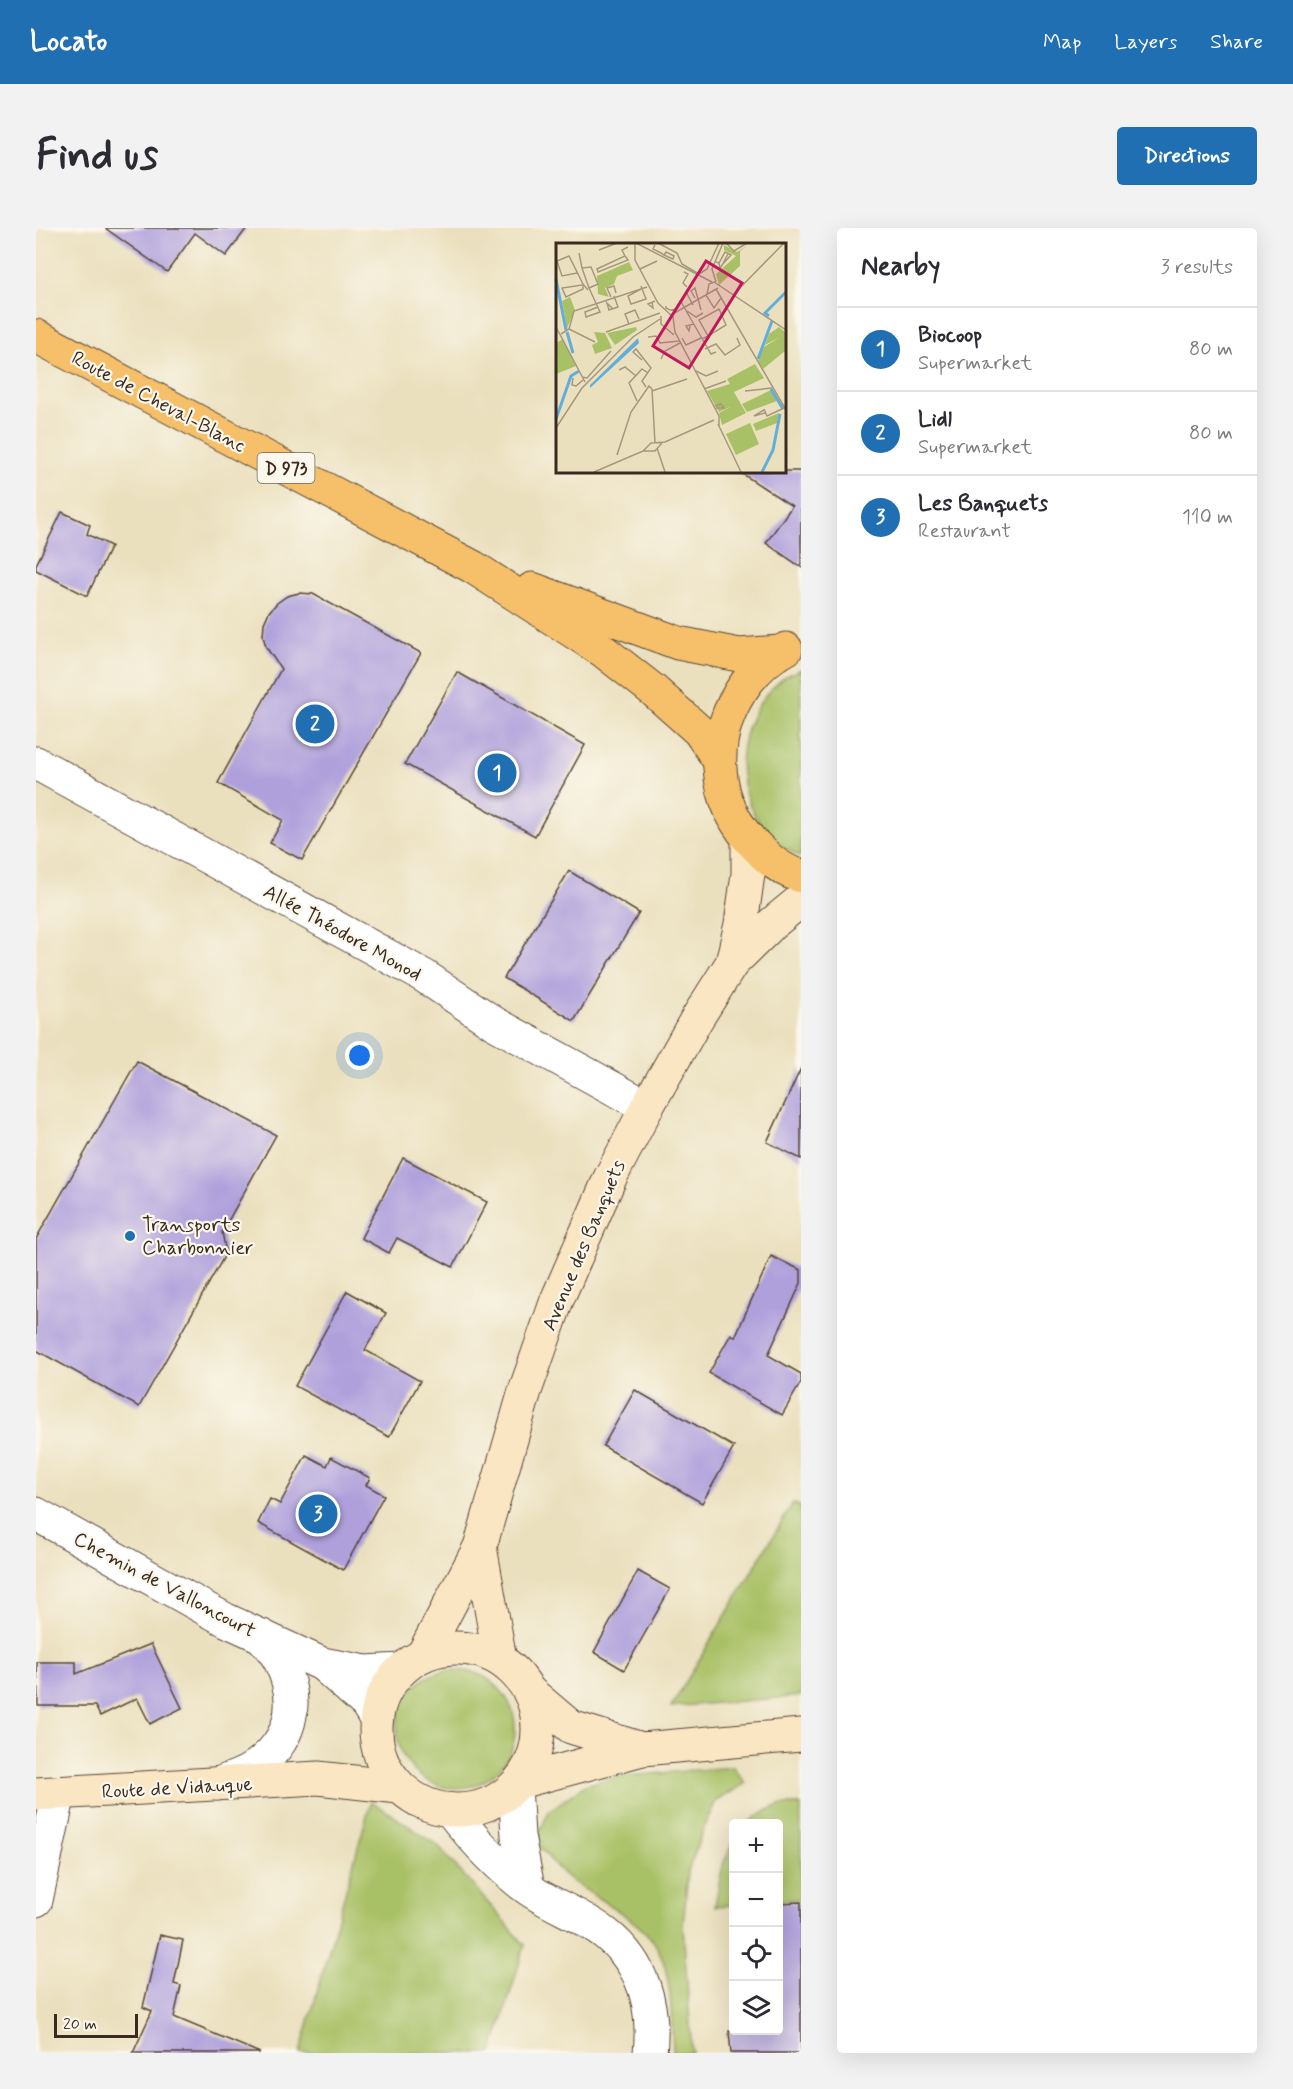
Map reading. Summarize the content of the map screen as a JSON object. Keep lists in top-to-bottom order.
{
  "streets": {
    "main road": ["Route de Cheval-Blanc", "D 973"],
    "street": [
      "Allée Théodore Monod",
      "Avenue des Banquets",
      "Chemin de Valloncourt",
      "Route de Vidauque"
    ]
  },
  "crossings": [
    ["Route de Cheval-Blanc", "D 973"],
    ["Allée Théodore Monod", "Avenue des Banquets"],
    ["Avenue des Banquets", "Chemin de Valloncourt"],
    ["Avenue des Banquets", "Route de Vidauque"],
    ["Chemin de Valloncourt", "Route de Vidauque"]
  ],
  "places": ["Transports Charbonnier"],
  "scale_bar": "20 m",
  "page": {
    "header": "Locato",
    "nav": ["Map", "Layers", "Share"],
    "buttons": "Directions",
    "title": "Find us",
    "heading": ["Nearby", "3 results"],
    "list": [
      {
        "mark": "1",
        "name": "Biocoop",
        "note": "Supermarket",
        "value": "80 m"
      },
      {
        "mark": "2",
        "name": "Lidl",
        "note": "Supermarket",
        "value": "80 m"
      },
      {
        "mark": "3",
        "name": "Les Banquets",
        "note": "Restaurant",
        "value": "110 m"
      }
    ],
    "pins": ["2", "1", "3"],
    "map_buttons": ["+", "−"],
    "scale": "20 m"
  }
}
